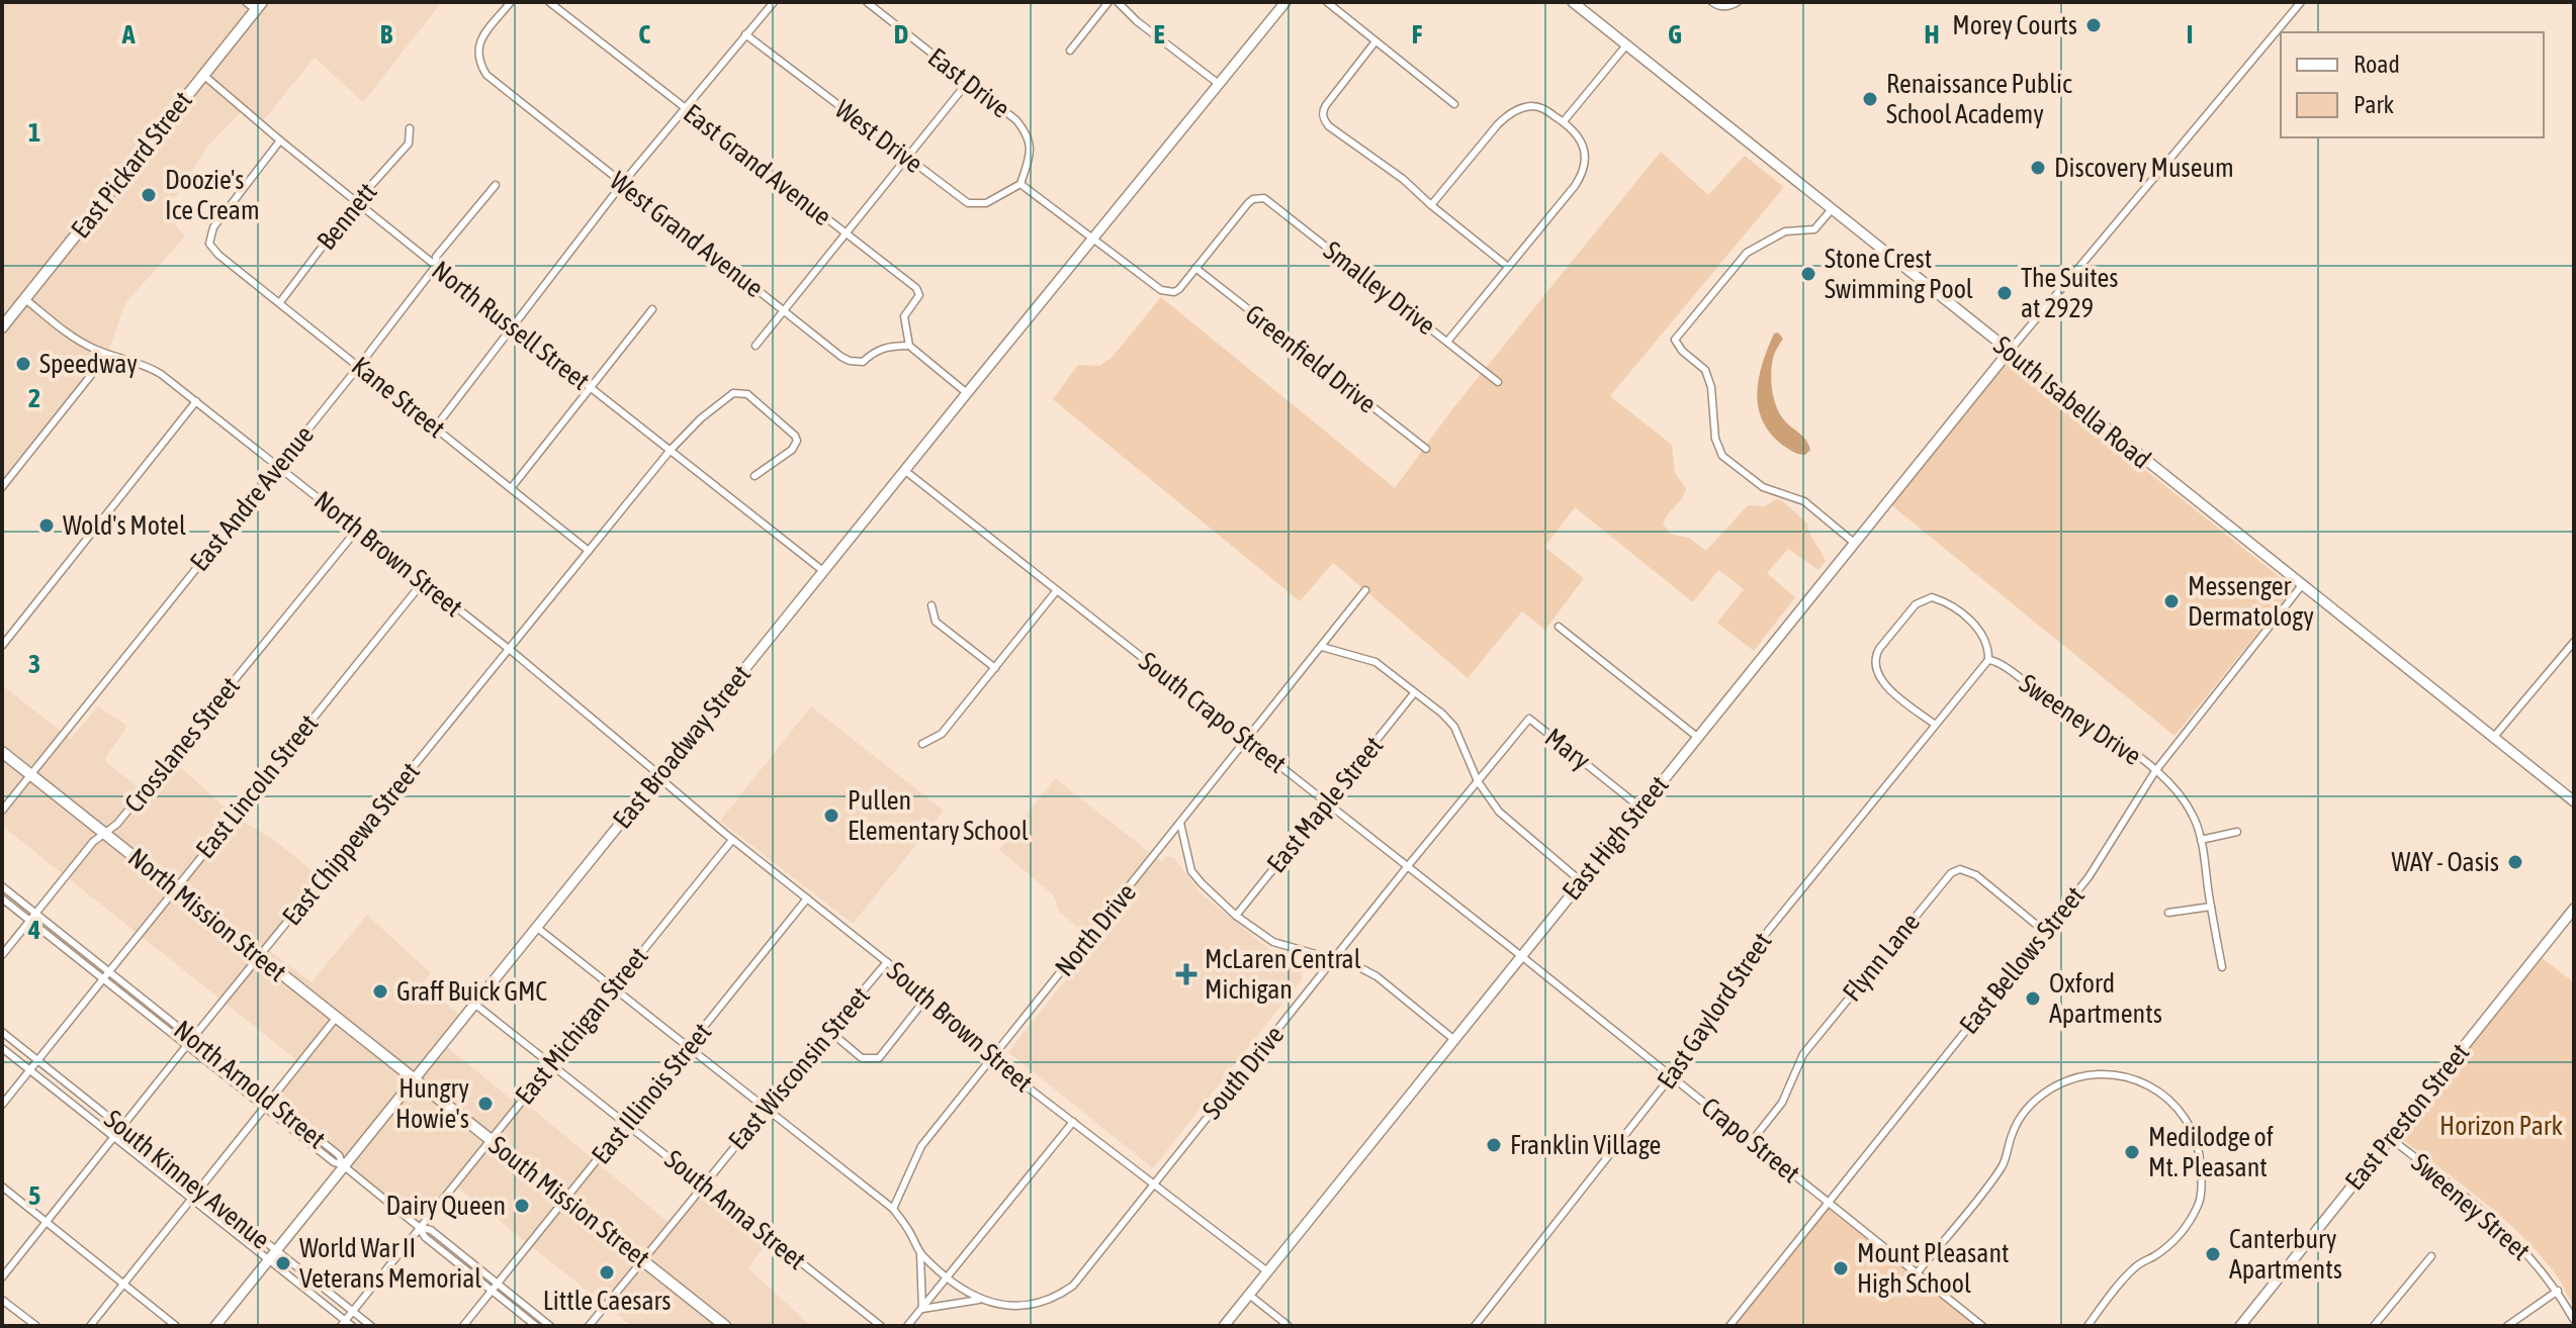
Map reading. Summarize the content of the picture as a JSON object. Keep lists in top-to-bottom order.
{
  "streets": {
    "main road": ["East Pickard Street", "North Mission Street", "South Mission Street"],
    "street": [
      "East Drive",
      "West Drive",
      "East Grand Avenue",
      "Bennett",
      "West Grand Avenue",
      "Smalley Drive",
      "North Russell Street",
      "Greenfield Drive",
      "Kane Street",
      "South Isabella Road",
      "East Andre Avenue",
      "North Brown Street",
      "South Crapo Street",
      "Sweeney Drive",
      "Crosslanes Street",
      "East Broadway Street",
      "Mary",
      "East Lincoln Street",
      "East Maple Street",
      "East High Street",
      "East Chippewa Street",
      "North Drive",
      "Flynn Lane",
      "East Bellows Street",
      "East Gaylord Street",
      "East Michigan Street",
      "South Brown Street",
      "East Wisconsin Street",
      "South Drive",
      "North Arnold Street",
      "East Illinois Street",
      "East Preston Street",
      "Crapo Street",
      "South Kinney Avenue",
      "Sweeney Street",
      "South Anna Street"
    ]
  },
  "crossings": [
    ["East Drive", "West Drive"],
    ["East Pickard Street", "North Russell Street"],
    ["East Pickard Street", "North Brown Street"],
    ["East Grand Avenue", "West Grand Avenue"],
    ["Bennett", "North Russell Street"],
    ["Bennett", "Kane Street"],
    ["Smalley Drive", "Greenfield Drive"],
    ["North Russell Street", "Kane Street"],
    ["North Russell Street", "East Andre Avenue"],
    ["North Russell Street", "East Broadway Street"],
    ["North Russell Street", "East Chippewa Street"],
    ["Kane Street", "East Andre Avenue"],
    ["Kane Street", "East Chippewa Street"],
    ["South Isabella Road", "East High Street"],
    ["South Isabella Road", "East Bellows Street"],
    ["East Andre Avenue", "North Brown Street"],
    ["East Andre Avenue", "North Mission Street"],
    ["North Brown Street", "Crosslanes Street"],
    ["North Brown Street", "East Broadway Street"],
    ["North Brown Street", "East Lincoln Street"],
    ["North Brown Street", "East Chippewa Street"],
    ["North Brown Street", "South Brown Street"],
    ["South Crapo Street", "East Broadway Street"],
    ["South Crapo Street", "East Maple Street"],
    ["South Crapo Street", "East High Street"],
    ["South Crapo Street", "North Drive"],
    ["South Crapo Street", "South Drive"],
    ["South Crapo Street", "Crapo Street"],
    ["Sweeney Drive", "East Bellows Street"],
    ["Sweeney Drive", "East Gaylord Street"],
    ["Crosslanes Street", "North Mission Street"],
    ["Crosslanes Street", "North Arnold Street"],
    ["East Broadway Street", "North Mission Street"],
    ["East Broadway Street", "South Brown Street"],
    ["East Broadway Street", "North Arnold Street"],
    ["East Broadway Street", "South Kinney Avenue"],
    ["East Broadway Street", "South Mission Street"],
    ["East Broadway Street", "South Anna Street"],
    ["Mary", "East High Street"],
    ["Mary", "South Drive"],
    ["East Lincoln Street", "North Mission Street"],
    ["East Lincoln Street", "North Arnold Street"],
    ["East Lincoln Street", "South Kinney Avenue"],
    ["East High Street", "South Brown Street"],
    ["East High Street", "Crapo Street"],
    ["East Chippewa Street", "North Mission Street"],
    ["East Chippewa Street", "North Arnold Street"],
    ["East Chippewa Street", "South Kinney Avenue"],
    ["North Mission Street", "South Mission Street"],
    ["North Drive", "South Brown Street"],
    ["Flynn Lane", "East Bellows Street"],
    ["Flynn Lane", "Crapo Street"],
    ["East Bellows Street", "Crapo Street"],
    ["East Gaylord Street", "Crapo Street"],
    ["East Michigan Street", "South Brown Street"],
    ["East Michigan Street", "North Arnold Street"],
    ["East Michigan Street", "South Kinney Avenue"],
    ["East Michigan Street", "South Mission Street"],
    ["East Michigan Street", "South Anna Street"],
    ["South Brown Street", "East Wisconsin Street"],
    ["South Brown Street", "South Drive"],
    ["South Brown Street", "East Illinois Street"],
    ["East Wisconsin Street", "South Mission Street"],
    ["East Wisconsin Street", "South Anna Street"],
    ["East Illinois Street", "South Mission Street"],
    ["East Illinois Street", "South Anna Street"],
    ["East Preston Street", "Sweeney Street"]
  ],
  "parks": ["Horizon Park"],
  "places": {
    "other": [
      "Morey Courts",
      "Renaissance Public School Academy",
      "Discovery Museum",
      "Doozie's Ice Cream",
      "Stone Crest Swimming Pool",
      "The Suites at 2929",
      "Speedway",
      "Wold's Motel",
      "Messenger Dermatology",
      "Pullen Elementary School",
      "WAY - Oasis",
      "Graff Buick GMC",
      "Oxford Apartments",
      "Hungry Howie's",
      "Franklin Village",
      "Medilodge of Mt. Pleasant",
      "Dairy Queen",
      "Canterbury Apartments",
      "World War II Veterans Memorial",
      "Mount Pleasant High School",
      "Little Caesars"
    ],
    "health": ["McLaren Central Michigan"]
  },
  "legend": ["Road", "Park"],
  "grid": {
    "columns": [
      "A",
      "B",
      "C",
      "D",
      "E",
      "F",
      "G",
      "H",
      "I"
    ],
    "rows": [
      "1",
      "2",
      "3",
      "4",
      "5"
    ]
  }
}
